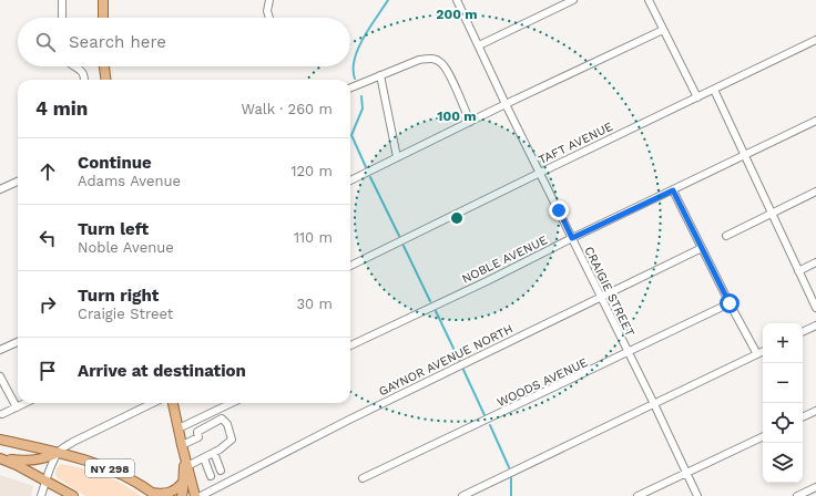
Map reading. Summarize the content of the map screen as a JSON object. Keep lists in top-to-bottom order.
{
  "streets": {
    "main road": ["NY 298"],
    "street": [
      "TAFT AVENUE",
      "NOBLE AVENUE",
      "CRAIGIE STREET",
      "GAYNOR AVENUE NORTH",
      "WOODS AVENUE"
    ]
  },
  "crossings": [
    ["TAFT AVENUE", "CRAIGIE STREET"],
    ["NOBLE AVENUE", "CRAIGIE STREET"],
    ["CRAIGIE STREET", "GAYNOR AVENUE NORTH"],
    ["CRAIGIE STREET", "WOODS AVENUE"]
  ],
  "page": {
    "search": "Search here",
    "heading": ["4 min", "Walk · 260 m"],
    "list": [
      ["Continue", "Adams Avenue", "120 m"],
      ["Turn left", "Noble Avenue", "110 m"],
      ["Turn right", "Craigie Street", "30 m"],
      "Arrive at destination"
    ],
    "map_buttons": ["+", "−"]
  },
  "rings": ["200 m", "100 m"]
}
